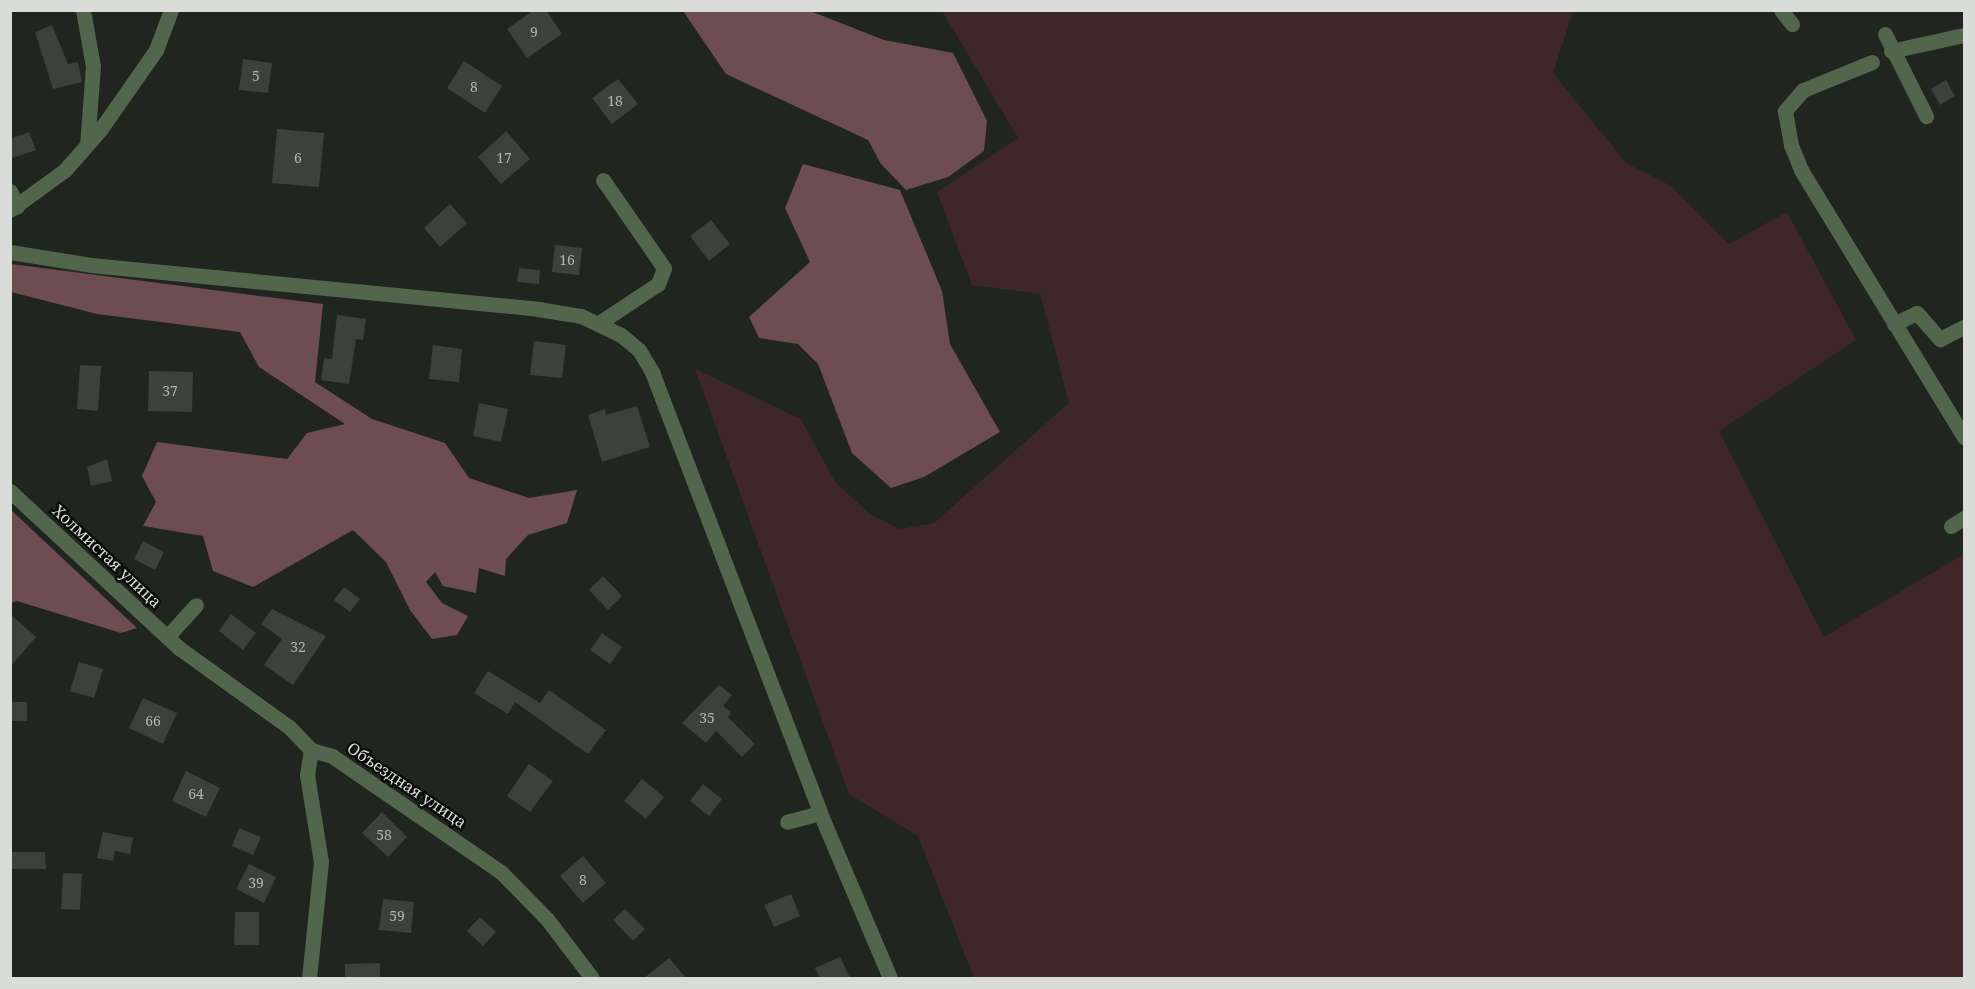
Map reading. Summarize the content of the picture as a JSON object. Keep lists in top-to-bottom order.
{
  "streets": {
    "street": ["Холмистая улица", "Объездная улица"]
  },
  "crossings": [
    ["Холмистая улица", "Объездная улица"]
  ],
  "house_numbers": [
    "9",
    "5",
    "8",
    "18",
    "6",
    "17",
    "16",
    "37",
    "32",
    "35",
    "66",
    "64",
    "58",
    "8",
    "39",
    "59"
  ]
}
